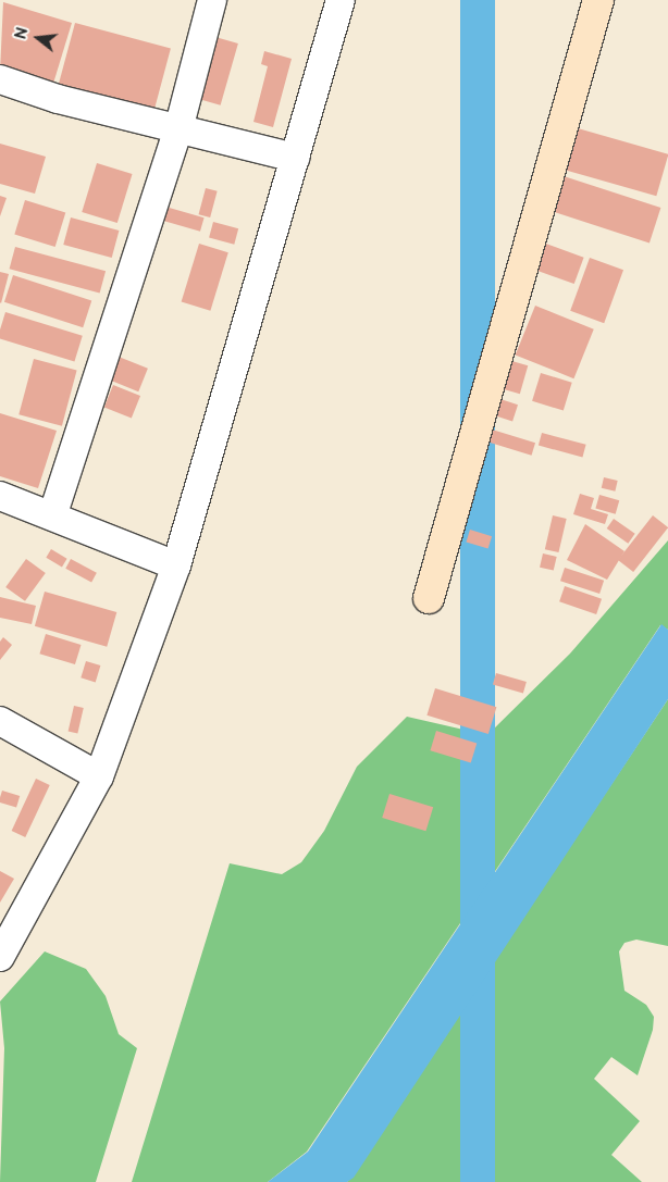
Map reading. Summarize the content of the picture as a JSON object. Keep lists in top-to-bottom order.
{
  "north": "left"
}
